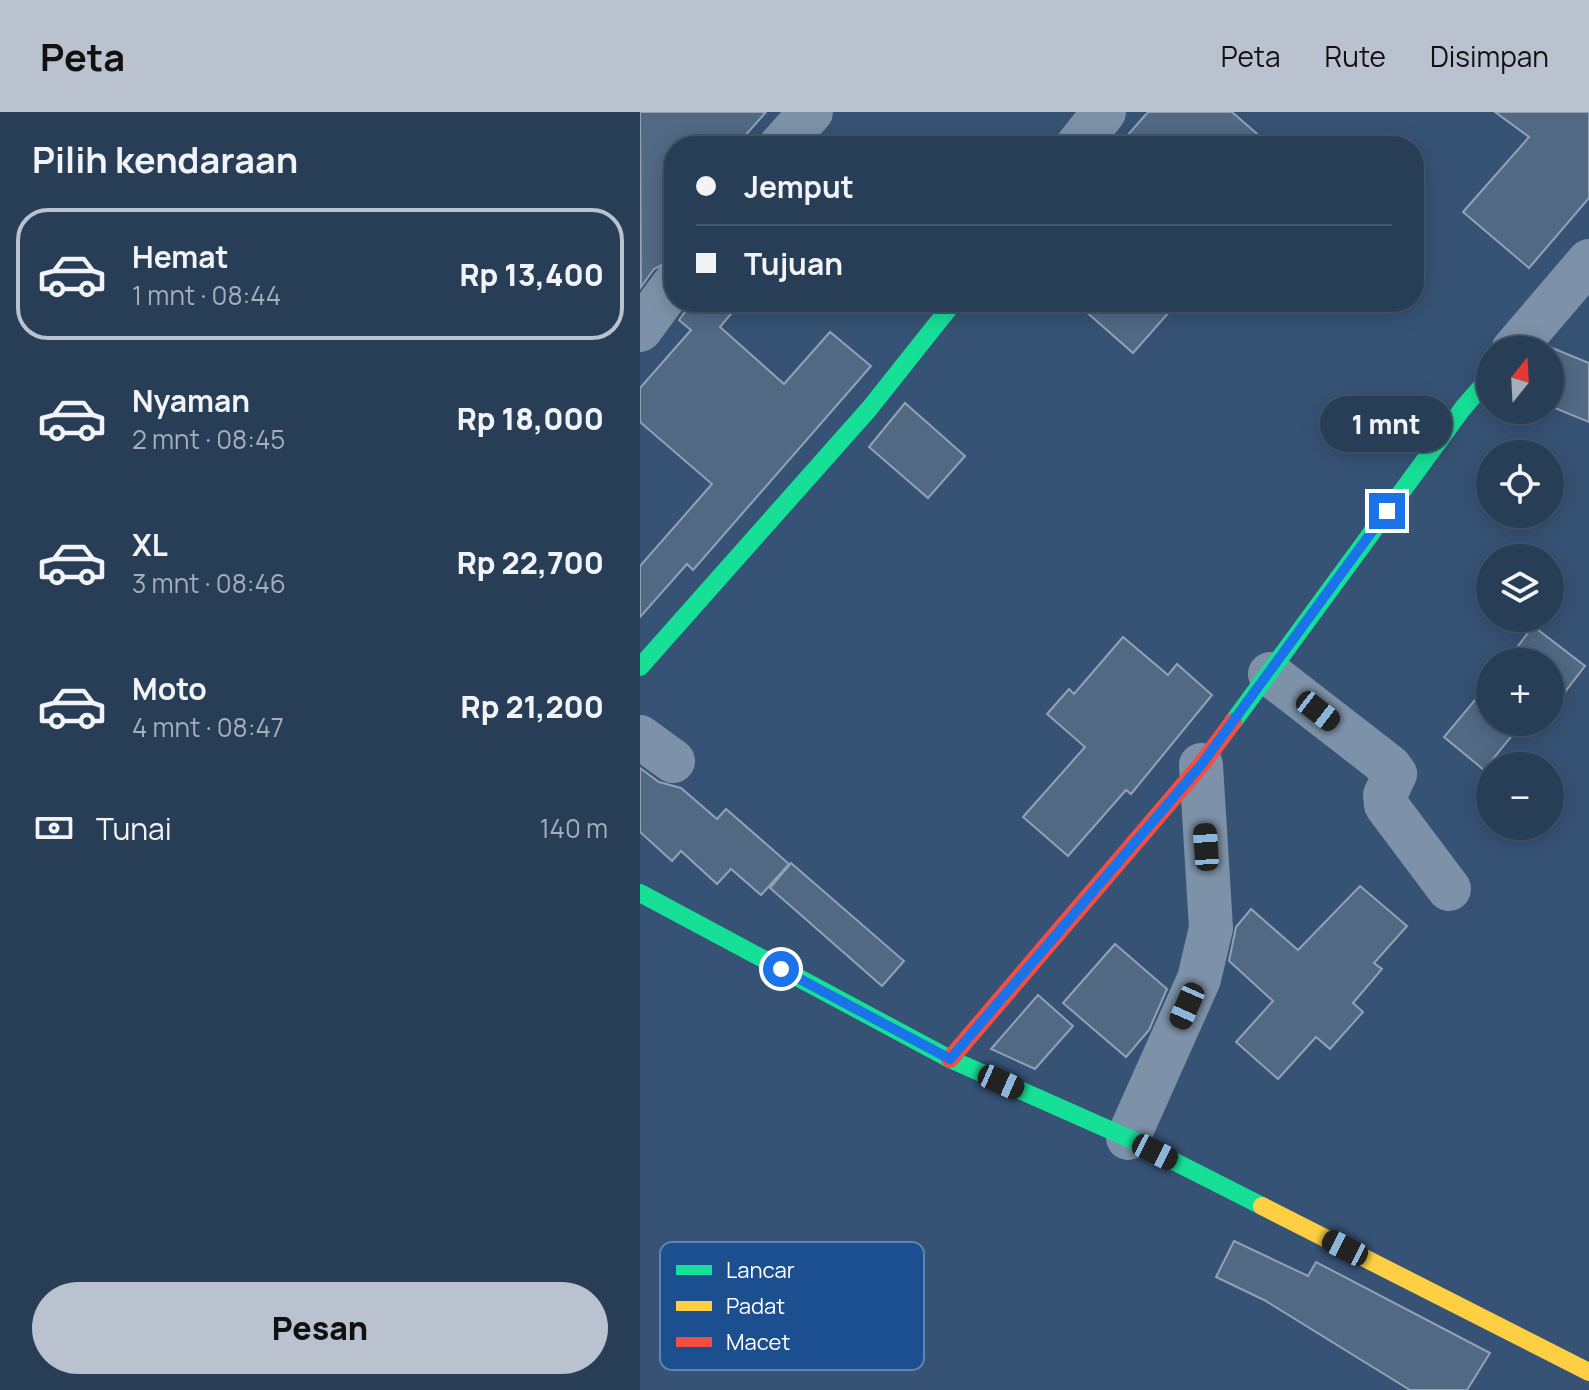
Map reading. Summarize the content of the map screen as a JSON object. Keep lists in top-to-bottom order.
{
  "legend": ["Lancar", "Padat", "Macet"],
  "north": "top",
  "page": {
    "header": "Peta",
    "nav": ["Peta", "Rute", "Disimpan"],
    "heading": "Pilih kendaraan",
    "banner": ["Jemput", "Tujuan"],
    "list": [
      {
        "name": "Hemat",
        "note": "1 mnt · 08:44",
        "value": "Rp 13,400"
      },
      {
        "name": "Nyaman",
        "note": "2 mnt · 08:45",
        "value": "Rp 18,000"
      },
      {
        "name": "XL",
        "note": "3 mnt · 08:46",
        "value": "Rp 22,700"
      },
      {
        "name": "Moto",
        "note": "4 mnt · 08:47",
        "value": "Rp 21,200"
      }
    ],
    "map_buttons": ["+", "−"],
    "bubble": "1 mnt",
    "pay": ["Tunai", "140 m"],
    "buttons": "Pesan"
  }
}
